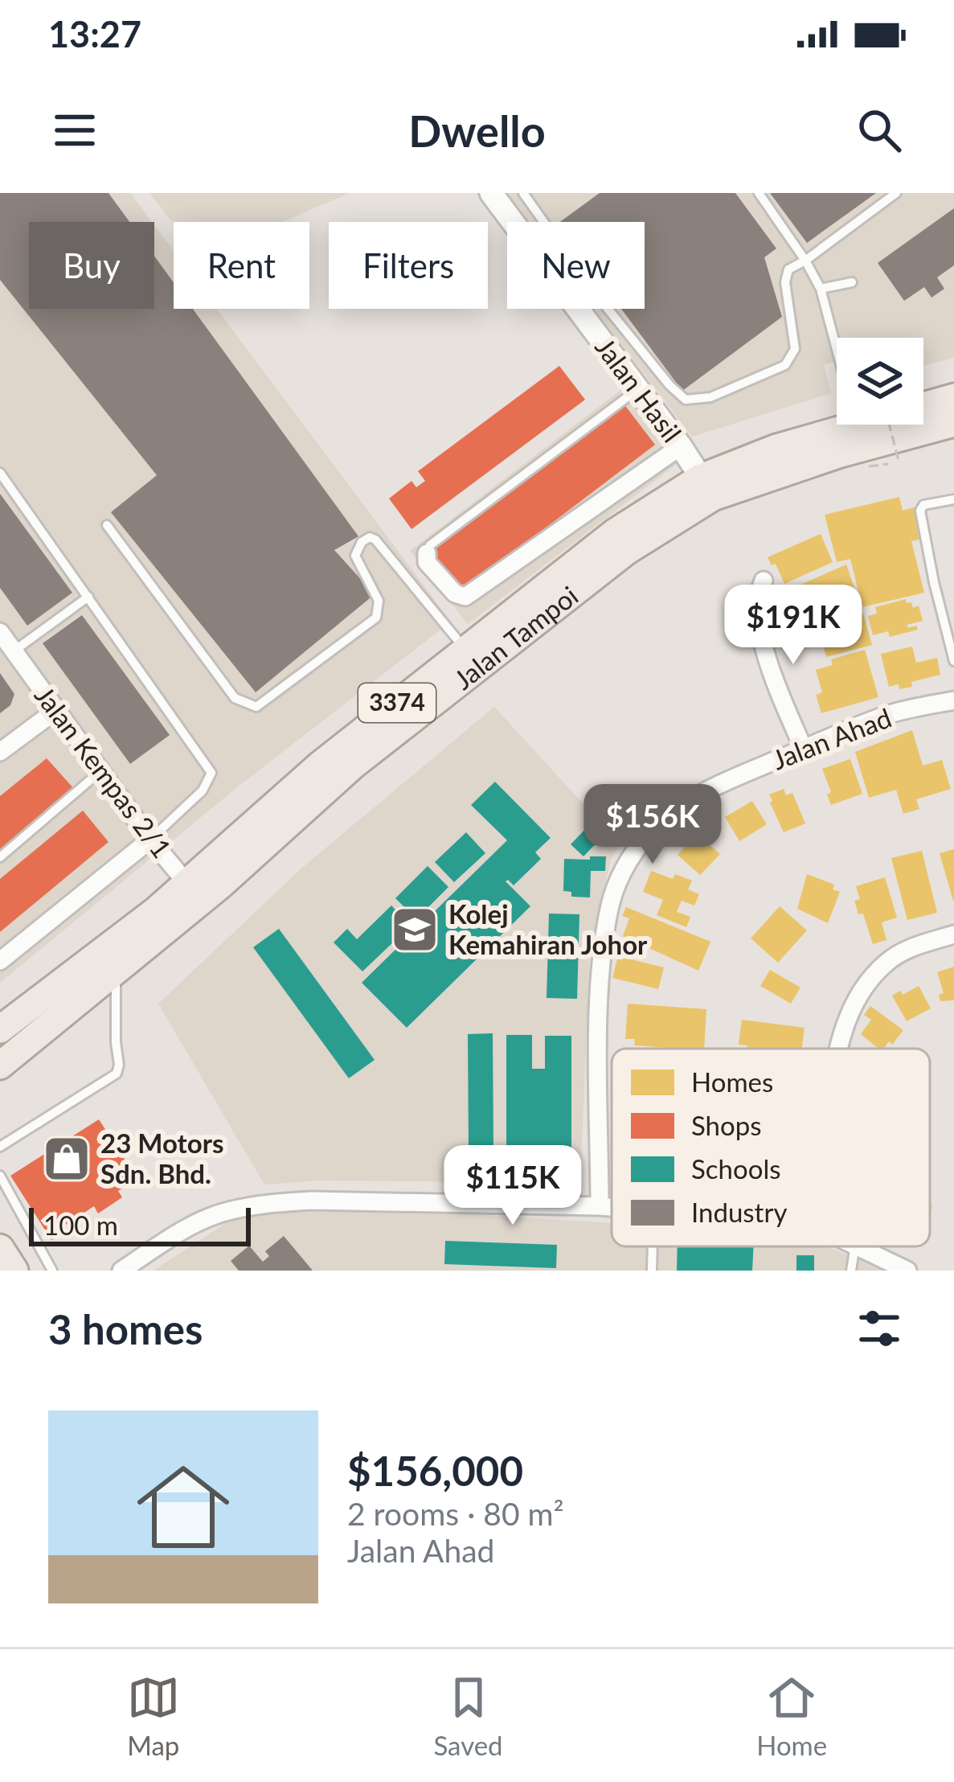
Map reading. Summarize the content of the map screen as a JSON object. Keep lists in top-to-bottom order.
{
  "streets": {
    "main road": ["Jalan Tampoi", "3374"],
    "street": ["Jalan Hasil", "Jalan Ahad", "Jalan Kempas 2/1"]
  },
  "crossings": [
    ["Jalan Hasil", "Jalan Tampoi"],
    ["Jalan Tampoi", "Jalan Kempas 2/1"]
  ],
  "places": {
    "school or university": ["Kolej Kemahiran Johor"],
    "shop": ["23 Motors Sdn. Bhd."]
  },
  "legend": [
    "Homes",
    "Shops",
    "Schools",
    "Industry"
  ],
  "scale_bar": "100 m",
  "page": {
    "status": "13:27",
    "header": "Dwello",
    "chip": [
      "Buy",
      "Rent",
      "Filters",
      "New"
    ],
    "price": ["$191K", "$156K", "$115K"],
    "scale": "100 m",
    "heading": "3 homes",
    "list": [
      {
        "name": "$156,000",
        "note": "2 rooms · 80 m² · Jalan Ahad"
      }
    ],
    "tabs": ["Map", "Saved", "Home"]
  }
}
